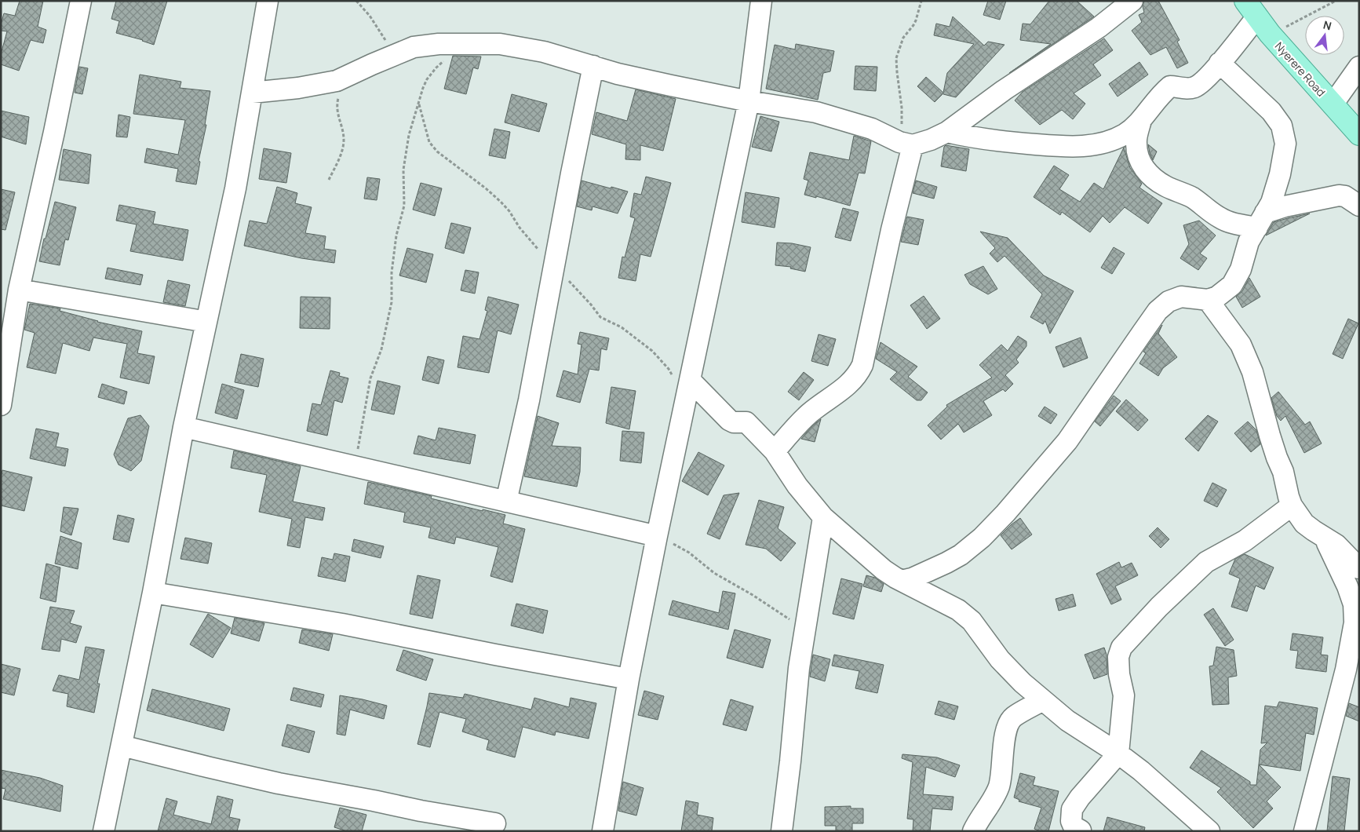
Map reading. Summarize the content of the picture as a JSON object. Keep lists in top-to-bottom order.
{
  "streets": {
    "main road": ["Nyerere Road"]
  },
  "north": "top"
}
